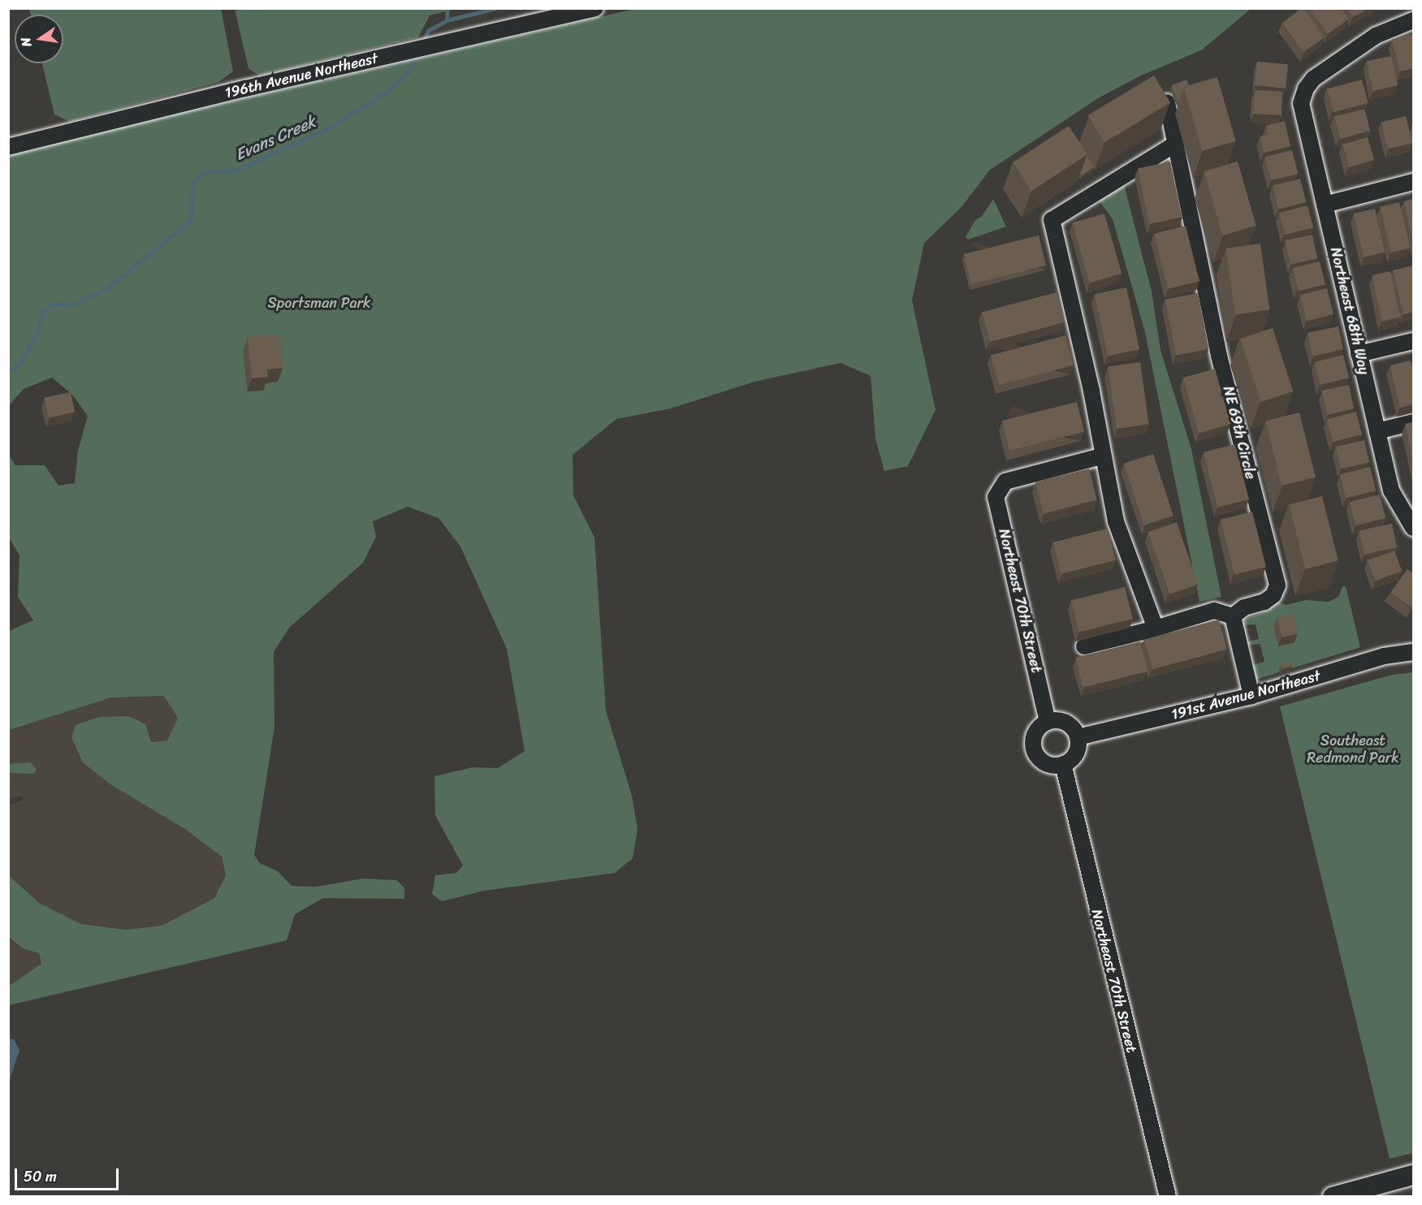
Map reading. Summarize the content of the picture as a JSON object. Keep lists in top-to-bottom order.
{
  "streets": {
    "street": [
      "196th Avenue Northeast",
      "Northeast 68th Way",
      "NE 69th Circle",
      "Northeast 70th Street",
      "191st Avenue Northeast"
    ]
  },
  "crossings": [
    ["Northeast 70th Street", "191st Avenue Northeast"]
  ],
  "water": ["Evans Creek"],
  "parks": ["Sportsman Park", "Southeast Redmond Park"],
  "scale_bar": "50 m",
  "north": "left"
}
